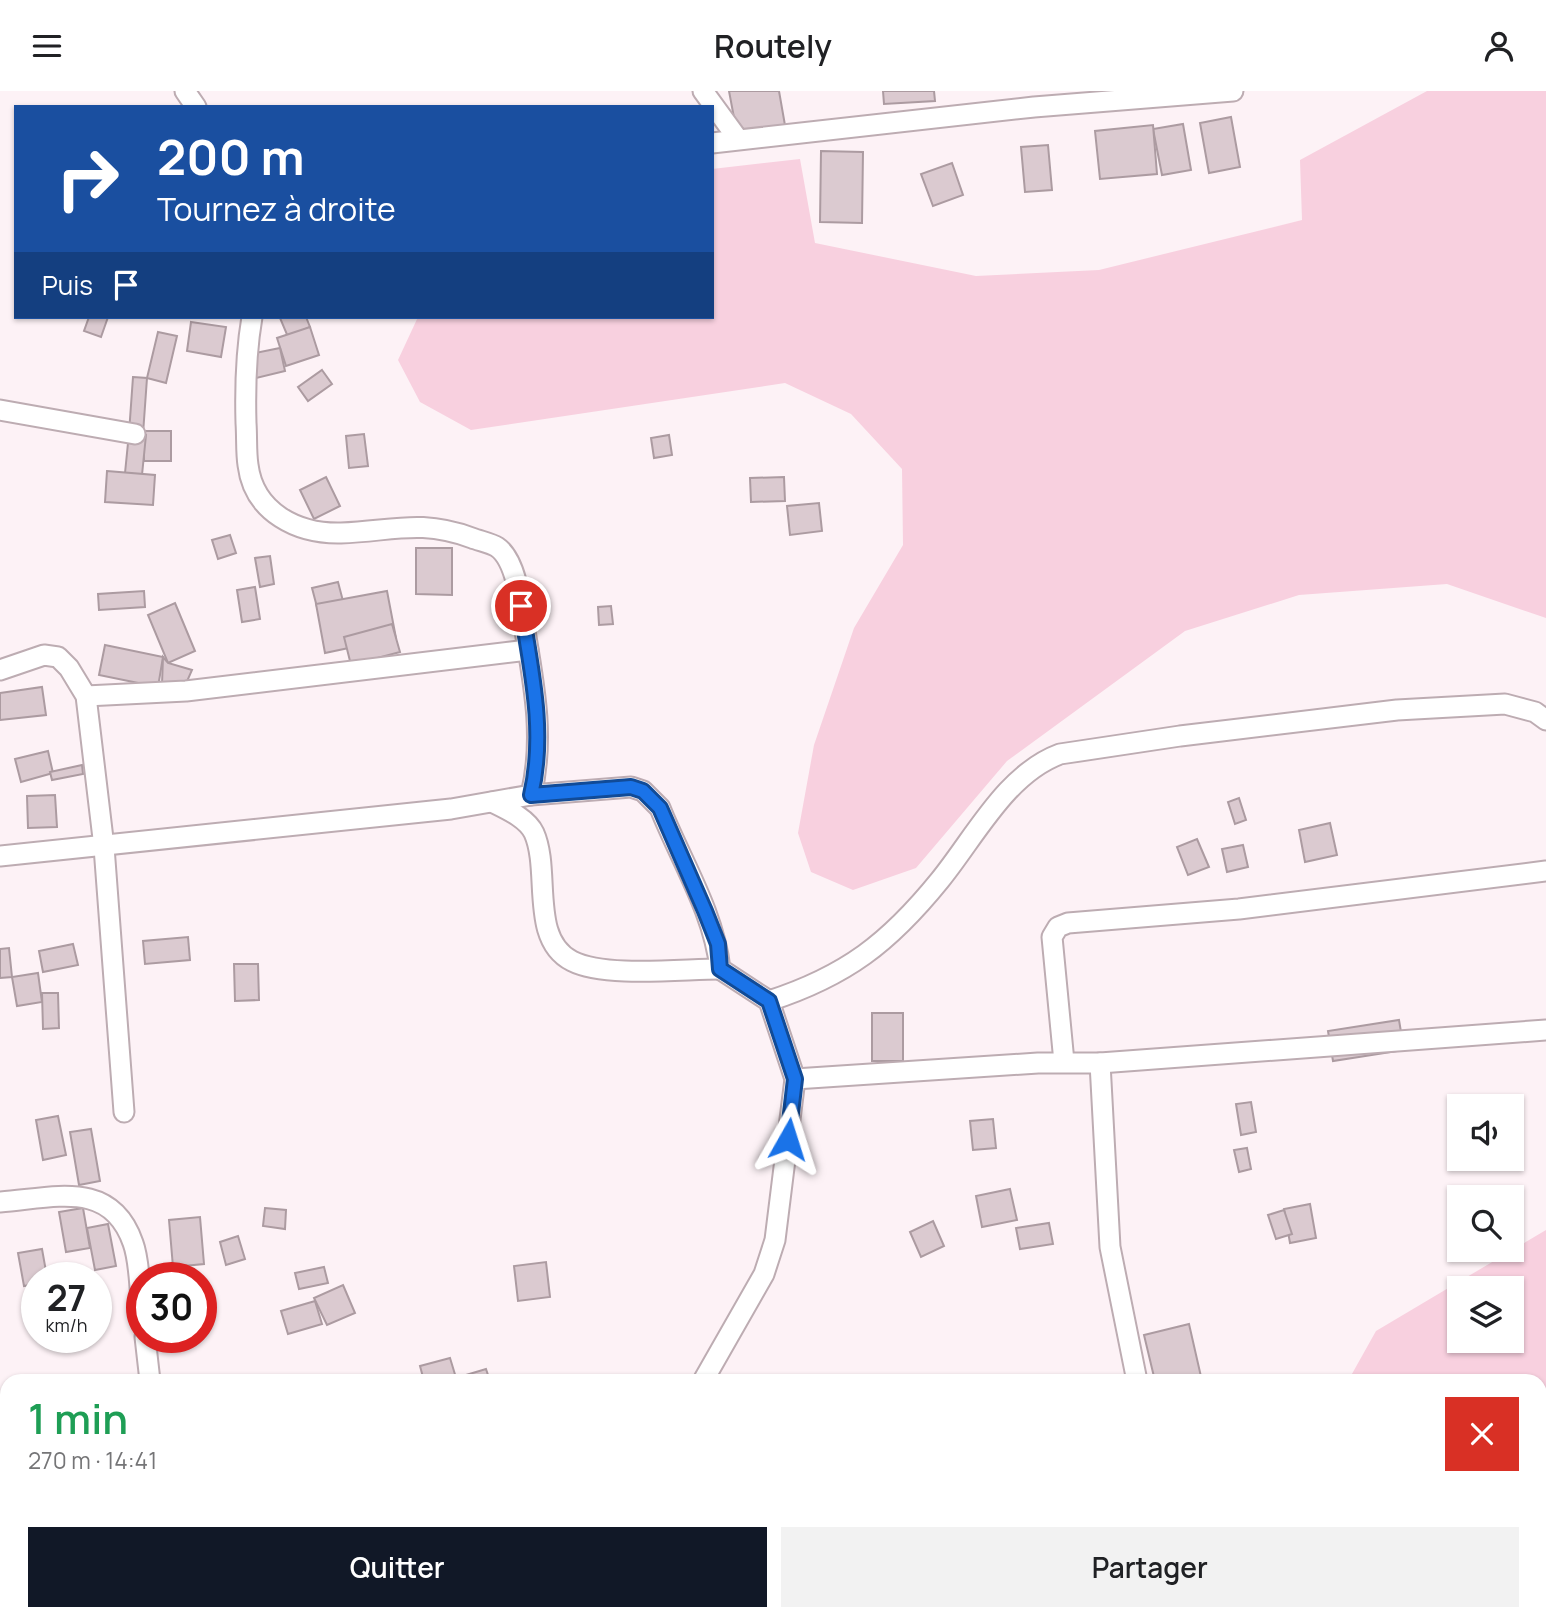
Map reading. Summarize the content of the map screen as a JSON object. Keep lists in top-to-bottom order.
{
  "page": {
    "header": "Routely",
    "turn": ["200 m", "Tournez à droite"],
    "then": "Puis",
    "speed": "27 km/h",
    "limit": "30",
    "heading": ["1 min", "270 m · 14:41"],
    "buttons": ["Quitter", "Partager"]
  }
}
